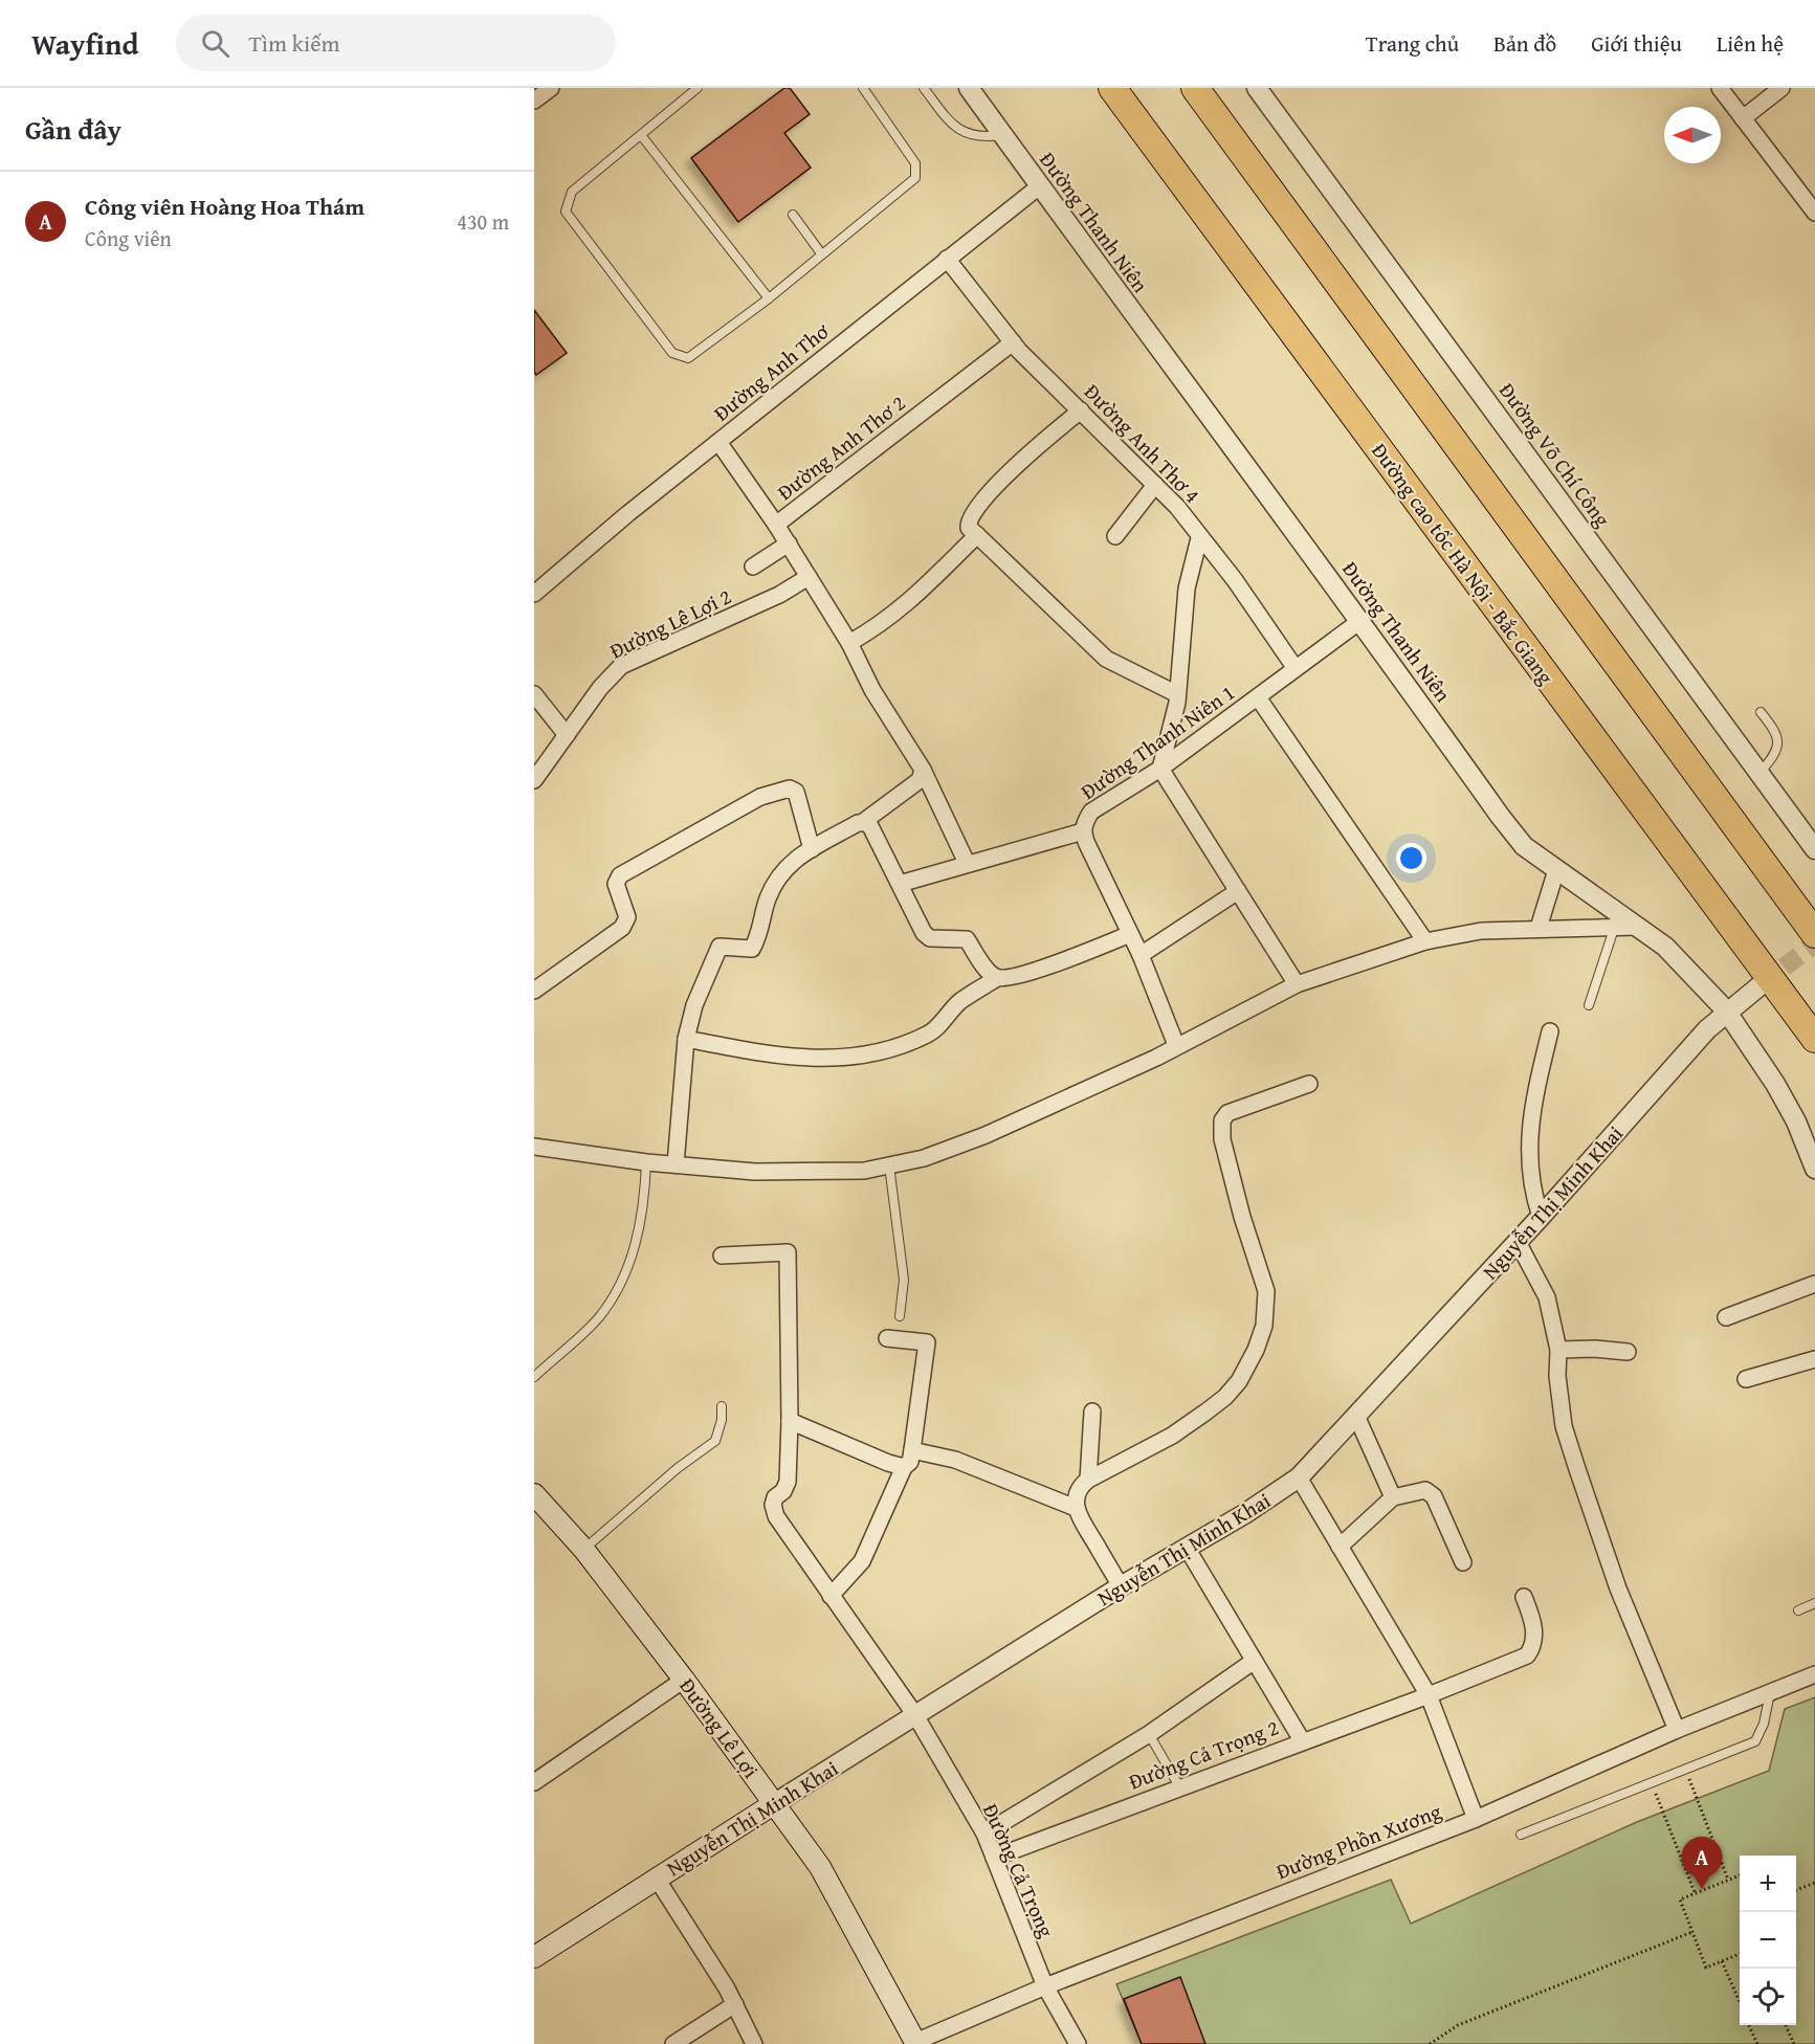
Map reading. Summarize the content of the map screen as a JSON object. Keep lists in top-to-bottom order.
{
  "streets": {
    "highway": ["Đường cao tốc Hà Nội - Bắc Giang"],
    "main road": ["Nguyễn Thị Minh Khai", "Đường Lê Lợi"],
    "street": [
      "Đường Thanh Niên",
      "Đường Anh Thơ",
      "Đường Anh Thơ 4",
      "Đường Anh Thơ 2",
      "Đường Võ Chí Công",
      "Đường Lê Lợi 2",
      "Đường Thanh Niên 1",
      "Đường Cả Trọng 2",
      "Đường Phồn Xương",
      "Đường Cả Trọng"
    ]
  },
  "crossings": [
    ["Đường Thanh Niên", "Đường Anh Thơ"],
    ["Đường Thanh Niên", "Đường Thanh Niên 1"],
    ["Đường Thanh Niên", "Nguyễn Thị Minh Khai"],
    ["Đường Anh Thơ", "Đường Anh Thơ 4"],
    ["Đường Anh Thơ", "Đường Anh Thơ 2"],
    ["Đường Anh Thơ 4", "Đường Anh Thơ 2"],
    ["Đường Anh Thơ 4", "Đường Thanh Niên 1"],
    ["Nguyễn Thị Minh Khai", "Đường Lê Lợi"],
    ["Nguyễn Thị Minh Khai", "Đường Cả Trọng"],
    ["Đường Lê Lợi", "Đường Phồn Xương"],
    ["Đường Cả Trọng 2", "Đường Cả Trọng"],
    ["Đường Phồn Xương", "Đường Cả Trọng"]
  ],
  "north": "left",
  "page": {
    "header": "Wayfind",
    "search": "Tìm kiếm",
    "nav": [
      "Trang chủ",
      "Bản đồ",
      "Giới thiệu",
      "Liên hệ"
    ],
    "heading": "Gần đây",
    "list": [
      {
        "mark": "A",
        "name": "Công viên Hoàng Hoa Thám",
        "note": "Công viên",
        "value": "430 m"
      }
    ],
    "pins": "A",
    "map_buttons": ["+", "−"]
  }
}
